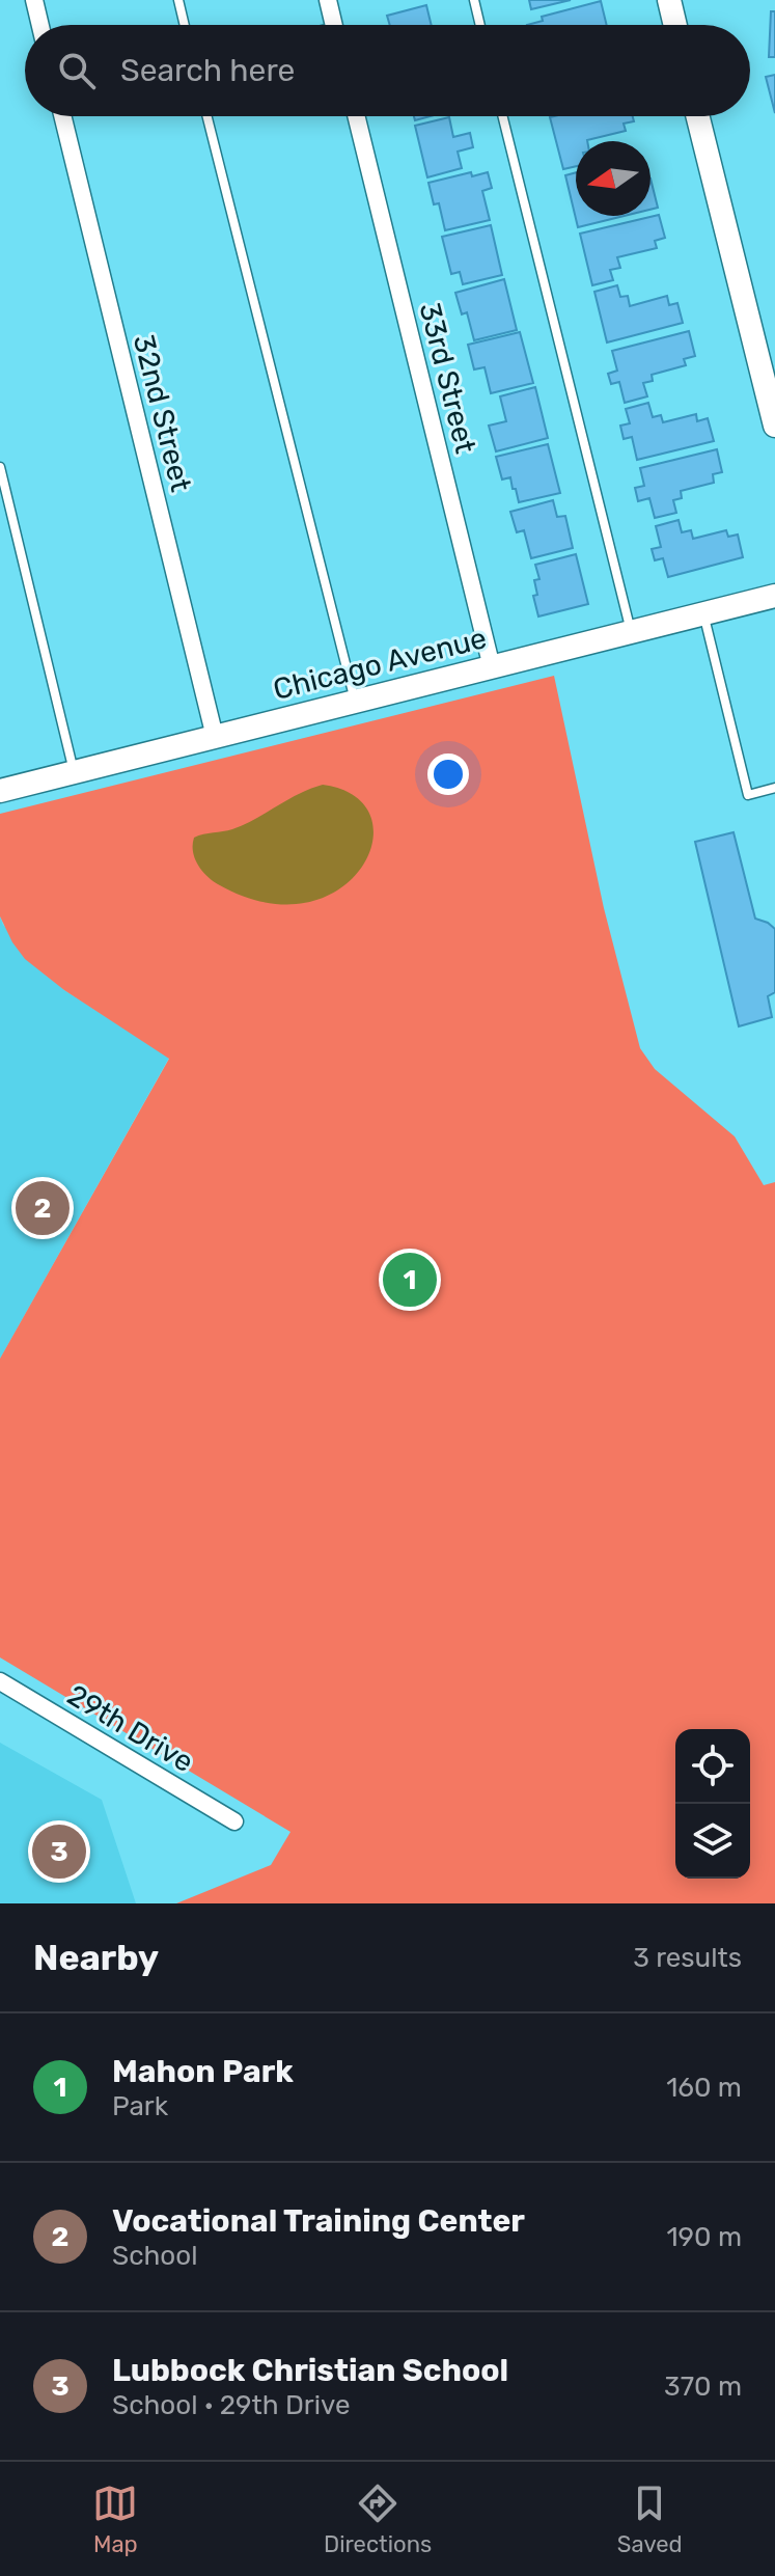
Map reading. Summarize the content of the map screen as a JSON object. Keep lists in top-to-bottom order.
{
  "streets": {
    "street": [
      "33rd Street",
      "32nd Street",
      "Chicago Avenue",
      "29th Drive"
    ]
  },
  "crossings": [
    ["33rd Street", "Chicago Avenue"],
    ["32nd Street", "Chicago Avenue"]
  ],
  "north": "left",
  "page": {
    "search": "Search here",
    "pins": ["2", "1", "3"],
    "heading": ["Nearby", "3 results"],
    "list": [
      {
        "mark": "1",
        "name": "Mahon Park",
        "note": "Park",
        "value": "160 m"
      },
      {
        "mark": "2",
        "name": "Vocational Training Center",
        "note": "School",
        "value": "190 m"
      },
      {
        "mark": "3",
        "name": "Lubbock Christian School",
        "note": "School · 29th Drive",
        "value": "370 m"
      }
    ],
    "nav": ["Map", "Directions", "Saved"]
  }
}
